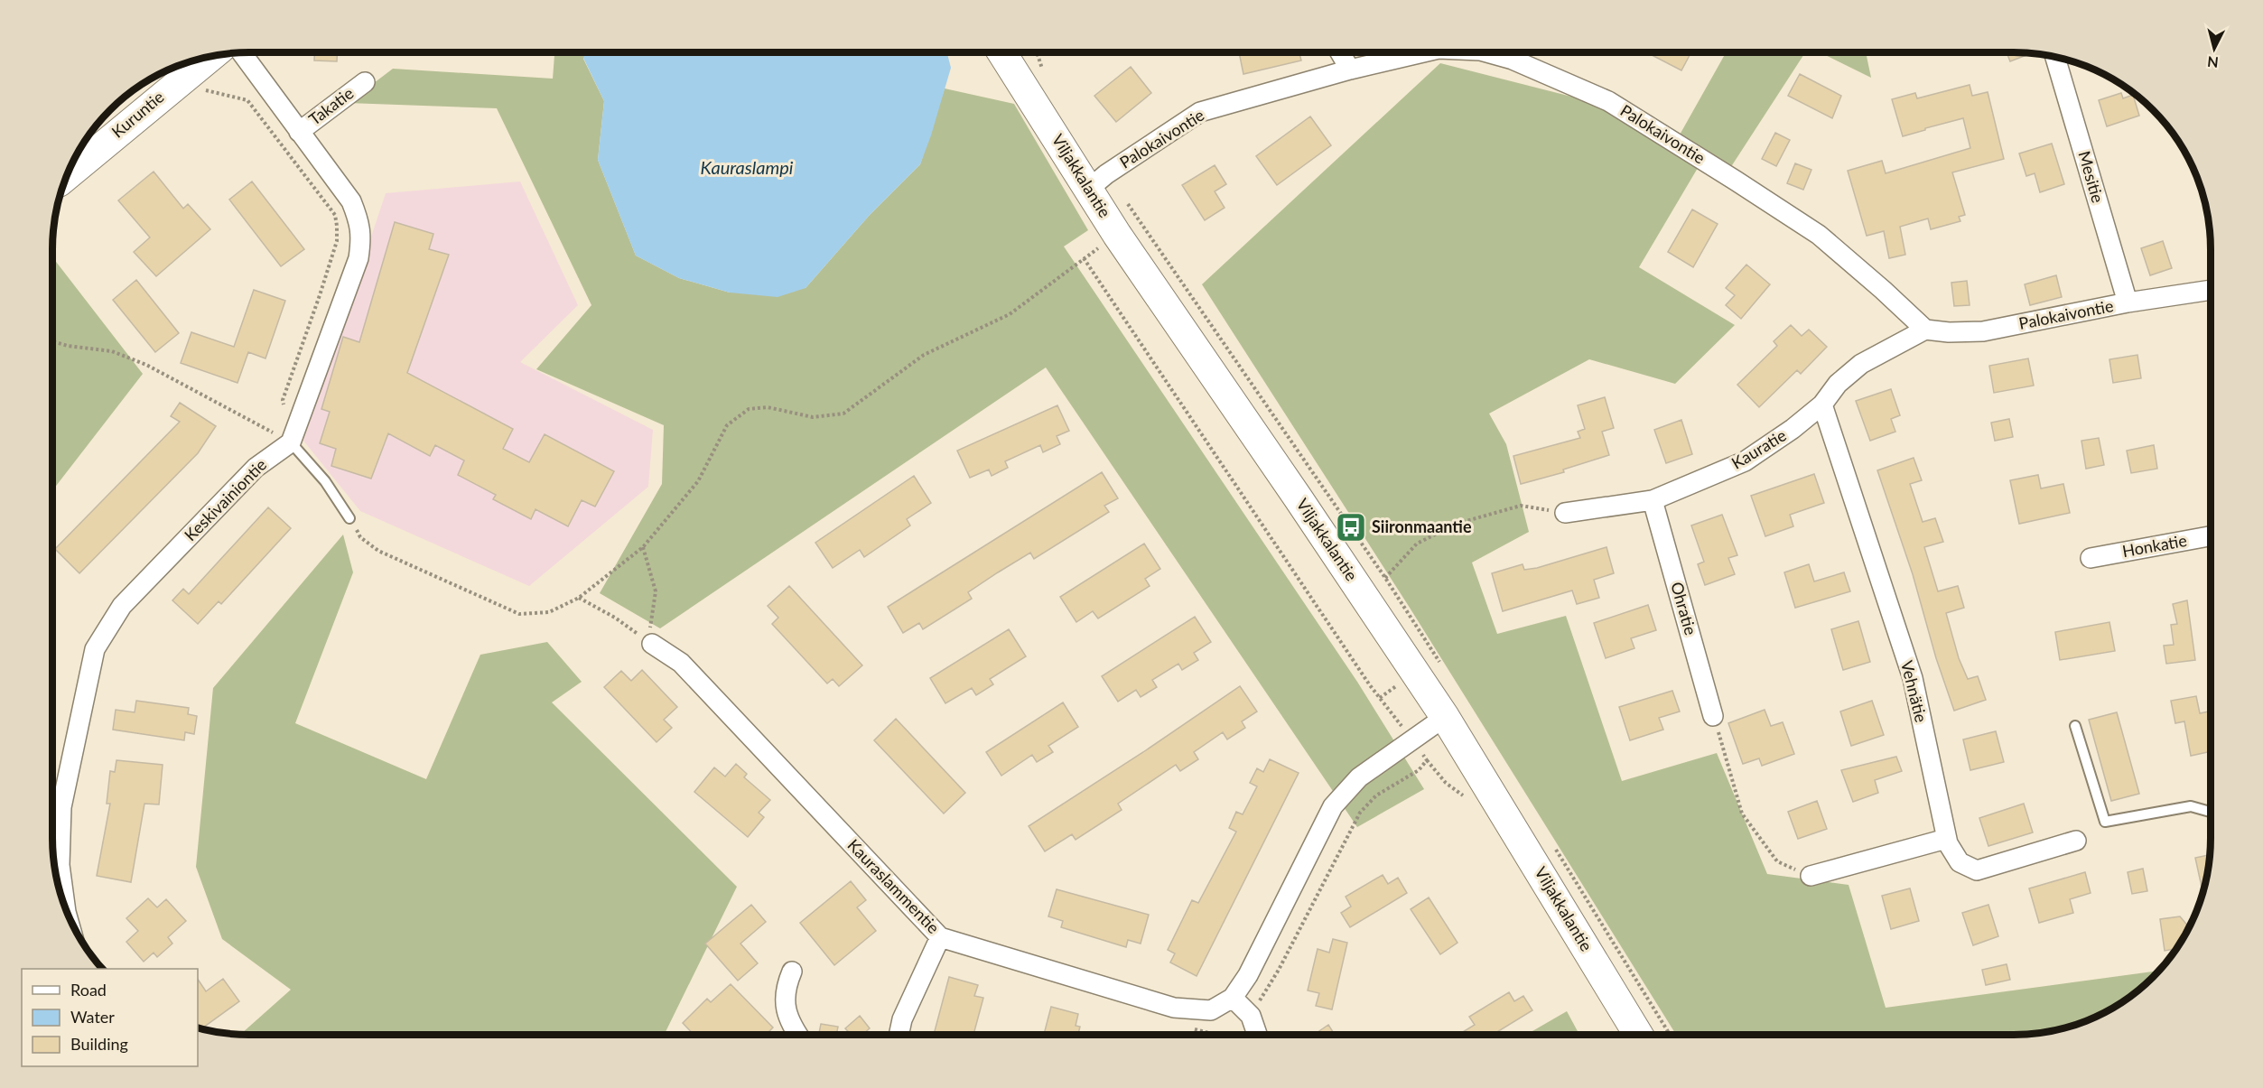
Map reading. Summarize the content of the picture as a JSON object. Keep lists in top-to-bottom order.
{
  "streets": {
    "main road": ["Kuruntie", "Viljakkalantie"],
    "street": [
      "Takatie",
      "Palokaivontie",
      "Mesitie",
      "Kauratie",
      "Keskivainiontie",
      "Honkatie",
      "Ohratie",
      "Vehnätie",
      "Kauraslammentie"
    ]
  },
  "crossings": [
    ["Palokaivontie", "Viljakkalantie"],
    ["Palokaivontie", "Mesitie"],
    ["Palokaivontie", "Kauratie"],
    ["Kauratie", "Ohratie"],
    ["Kauratie", "Vehnätie"]
  ],
  "water": ["Kauraslampi"],
  "places": {
    "bus stop": ["Siironmaantie"]
  },
  "legend": ["Road", "Water", "Building"],
  "north": "bottom"
}
